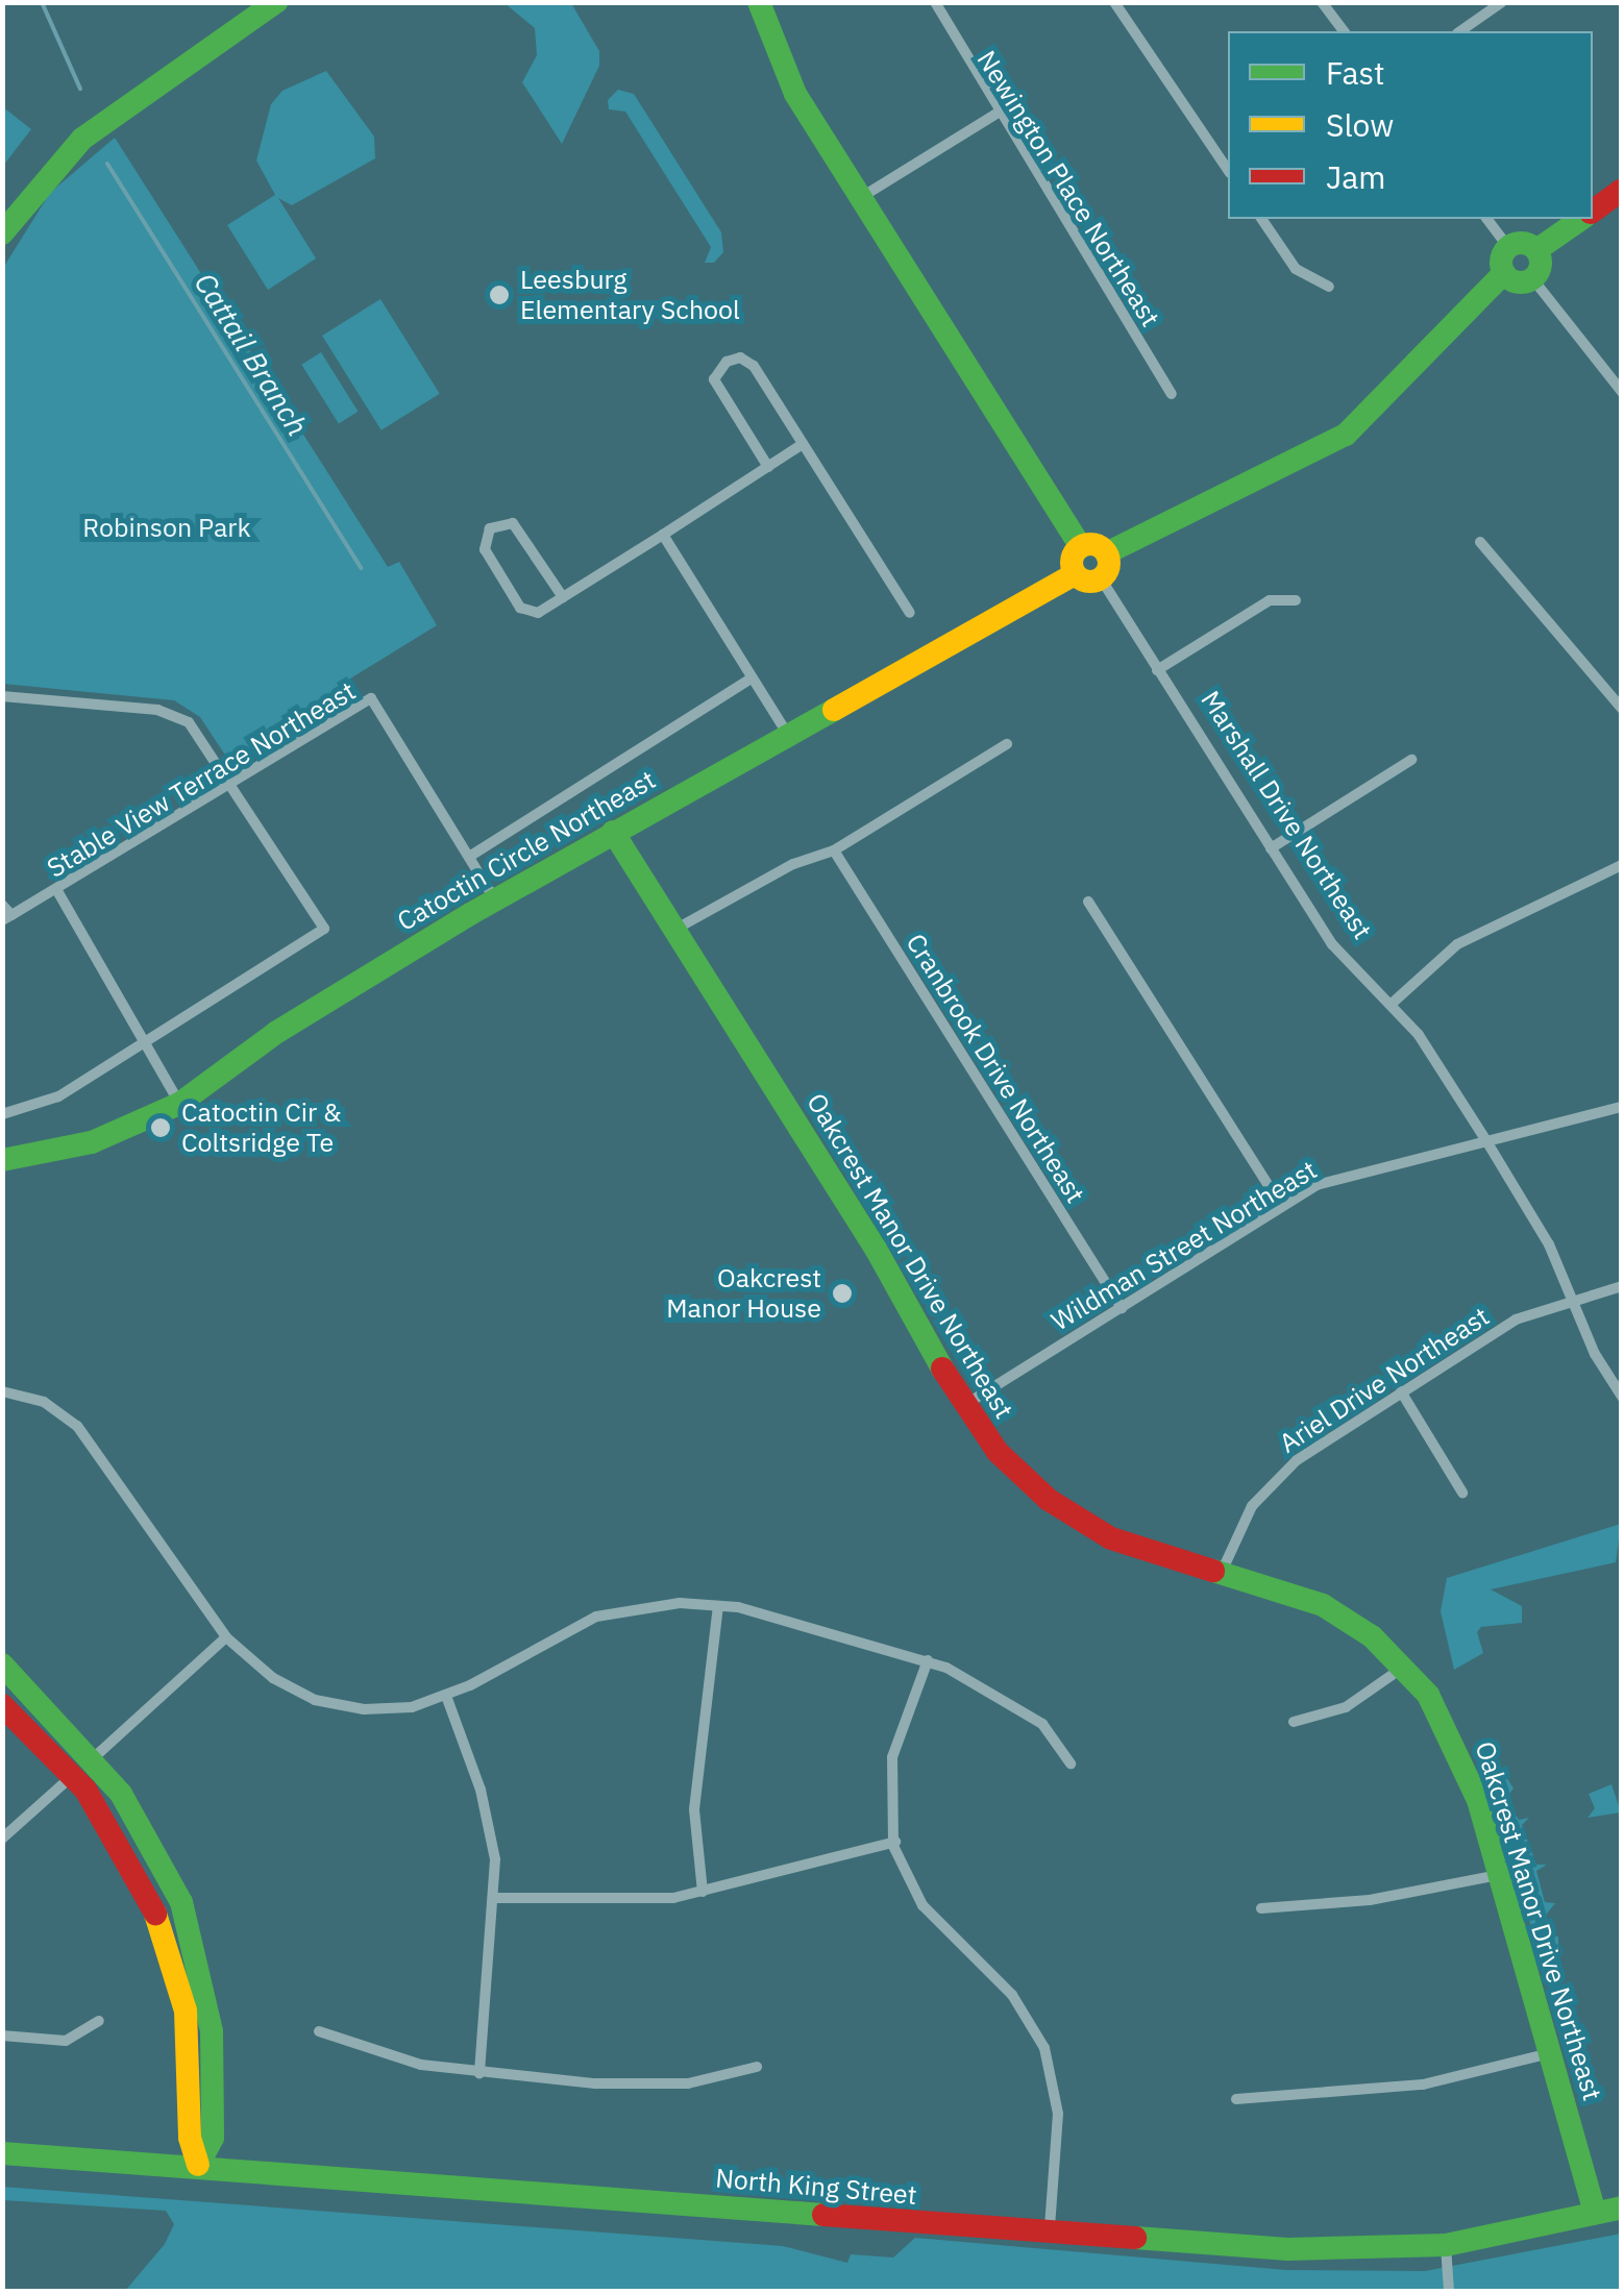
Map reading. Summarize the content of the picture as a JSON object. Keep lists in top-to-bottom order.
{
  "streets": {
    "street": [
      "Newington Place Northeast",
      "Stable View Terrace Northeast",
      "Marshall Drive Northeast",
      "Catoctin Circle Northeast",
      "Cranbrook Drive Northeast",
      "Wildman Street Northeast",
      "Oakcrest Manor Drive Northeast",
      "Ariel Drive Northeast",
      "North King Street"
    ]
  },
  "crossings": [
    ["Stable View Terrace Northeast", "Catoctin Circle Northeast"],
    ["Marshall Drive Northeast", "Catoctin Circle Northeast"],
    ["Marshall Drive Northeast", "Wildman Street Northeast"],
    ["Marshall Drive Northeast", "Ariel Drive Northeast"],
    ["Catoctin Circle Northeast", "Oakcrest Manor Drive Northeast"],
    ["Cranbrook Drive Northeast", "Wildman Street Northeast"],
    ["Wildman Street Northeast", "Oakcrest Manor Drive Northeast"],
    ["Oakcrest Manor Drive Northeast", "Ariel Drive Northeast"],
    ["Oakcrest Manor Drive Northeast", "North King Street"]
  ],
  "water": ["Cattail Branch"],
  "parks": ["Robinson Park"],
  "places": ["Leesburg Elementary School", "Catoctin Cir & Coltsridge Te", "Oakcrest Manor House"],
  "legend": ["Fast", "Slow", "Jam"]
}
